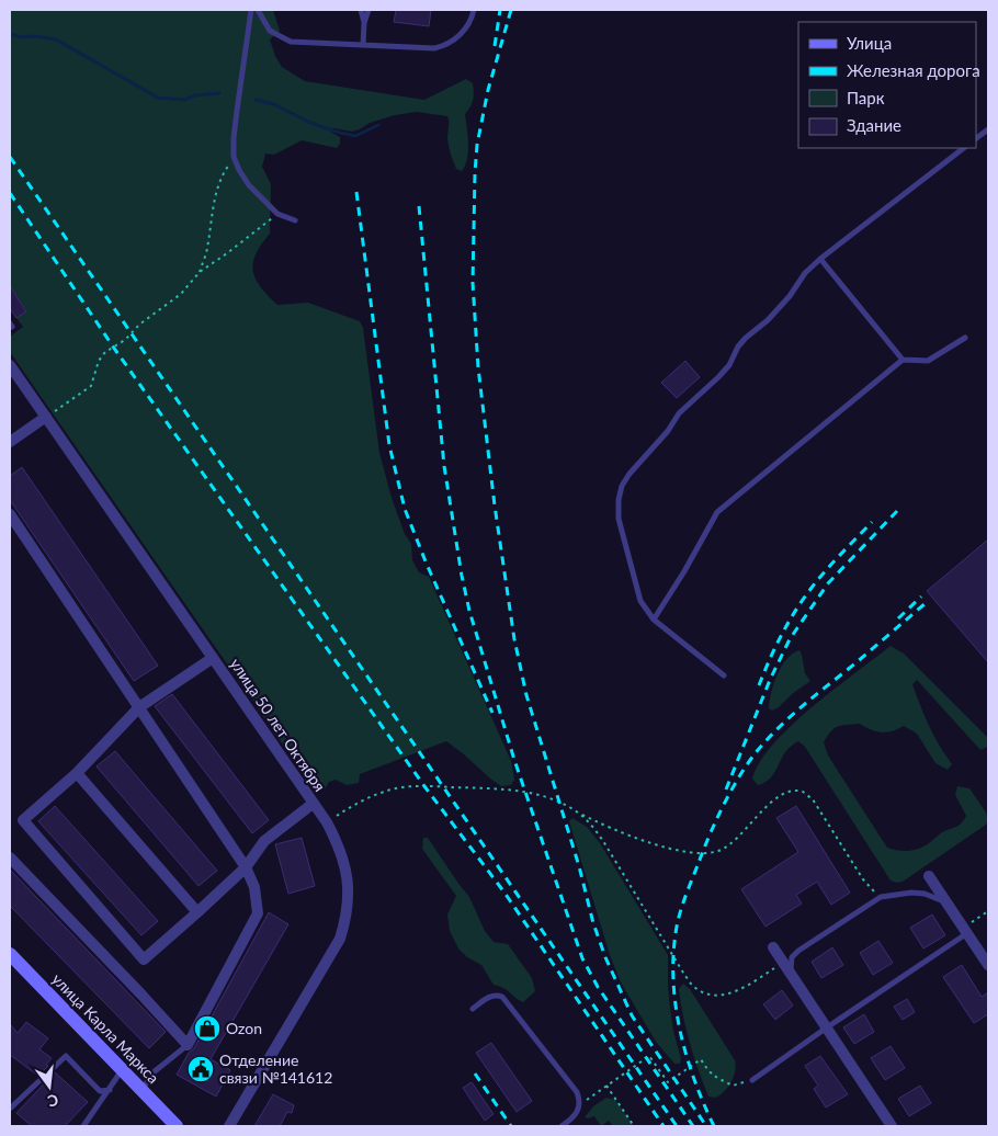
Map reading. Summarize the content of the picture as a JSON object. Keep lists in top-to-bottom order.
{
  "streets": {
    "street": ["улица 50 лет Октября", "улица Карла Маркса"]
  },
  "places": {
    "shop": ["Ozon"],
    "public building": ["Отделение связи №141612"]
  },
  "legend": [
    "Улица",
    "Железная дорога",
    "Парк",
    "Здание"
  ],
  "north": "bottom"
}
